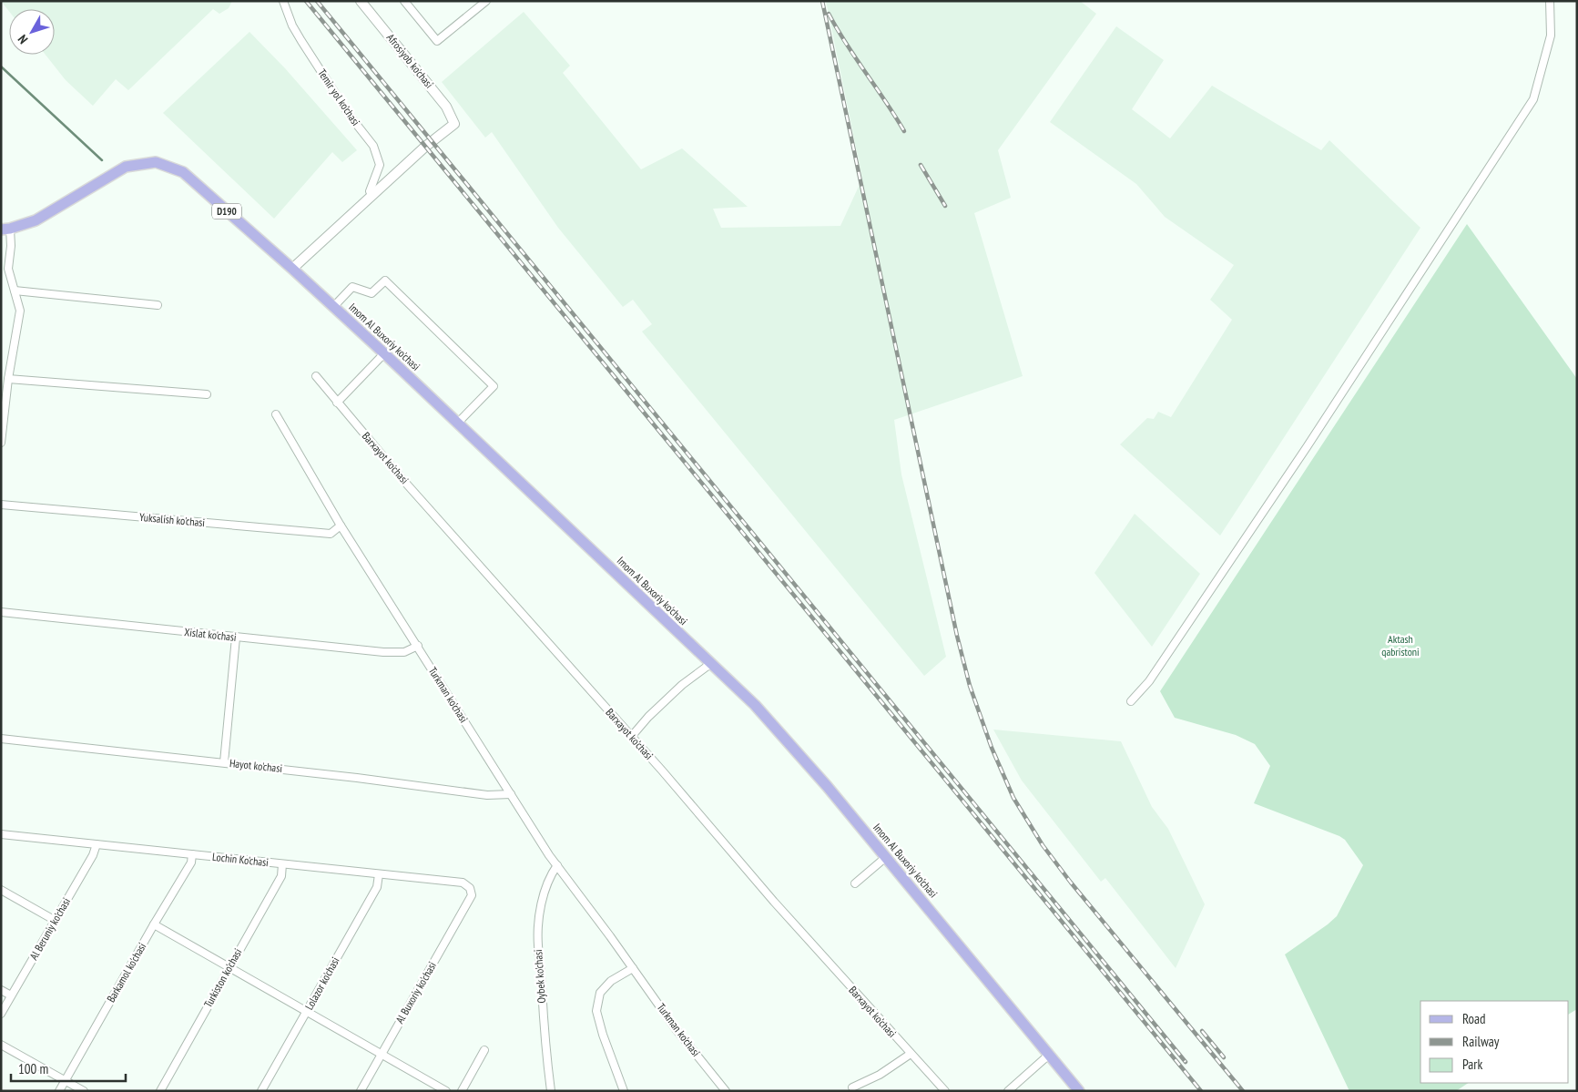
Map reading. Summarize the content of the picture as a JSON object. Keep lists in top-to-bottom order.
{
  "streets": {
    "main road": ["D190", "Imom Al Buxoriy ko'chasi"],
    "street": [
      "Afrosiyob ko'chasi",
      "Temir yol ko'chasi",
      "Barxayot ko'chasi",
      "Yuksalish ko'chasi",
      "Xislat ko'chasi",
      "Turkman ko'chasi",
      "Hayot ko'chasi",
      "Lochin Ko'chasi",
      "Al Beruniy ko'chasi",
      "Barkamol ko'chasi",
      "Oybek ko'chasi",
      "Turkiston ko'chasi",
      "Lolazor ko'chasi",
      "Al Buxoriy ko'chasi"
    ]
  },
  "crossings": [
    ["Afrosiyob ko'chasi", "Temir yol ko'chasi"],
    ["Yuksalish ko'chasi", "Turkman ko'chasi"],
    ["Xislat ko'chasi", "Turkman ko'chasi"],
    ["Turkman ko'chasi", "Hayot ko'chasi"],
    ["Turkman ko'chasi", "Oybek ko'chasi"],
    ["Lochin Ko'chasi", "Al Beruniy ko'chasi"],
    ["Lochin Ko'chasi", "Barkamol ko'chasi"],
    ["Lochin Ko'chasi", "Turkiston ko'chasi"],
    ["Lochin Ko'chasi", "Lolazor ko'chasi"],
    ["Lochin Ko'chasi", "Al Buxoriy ko'chasi"]
  ],
  "parks": ["Aktash qabristoni"],
  "legend": ["Road", "Railway", "Park"],
  "scale_bar": "100 m",
  "north": "bottom left"
}
